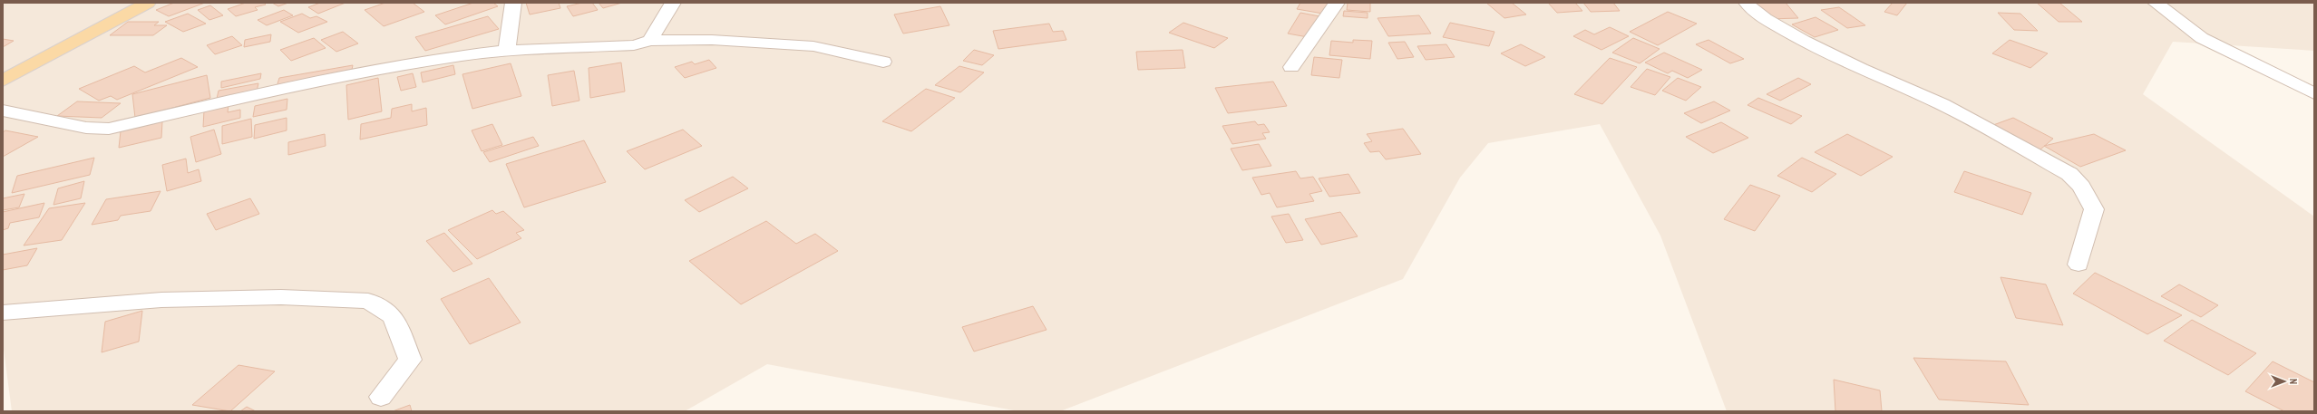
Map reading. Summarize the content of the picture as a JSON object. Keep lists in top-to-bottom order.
{
  "north": "right"
}
